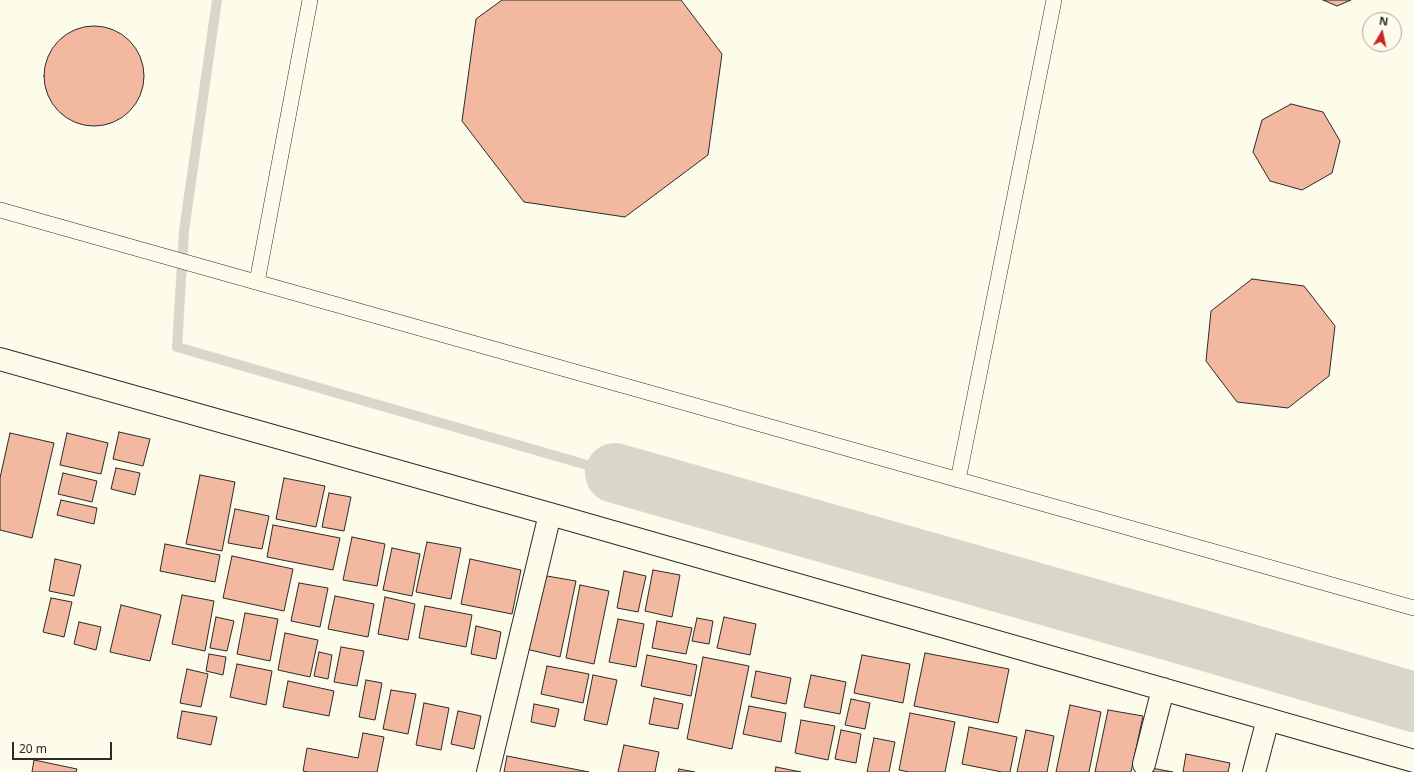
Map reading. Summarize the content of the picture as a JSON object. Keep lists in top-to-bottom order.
{
  "scale_bar": "20 m",
  "north": "top"
}
